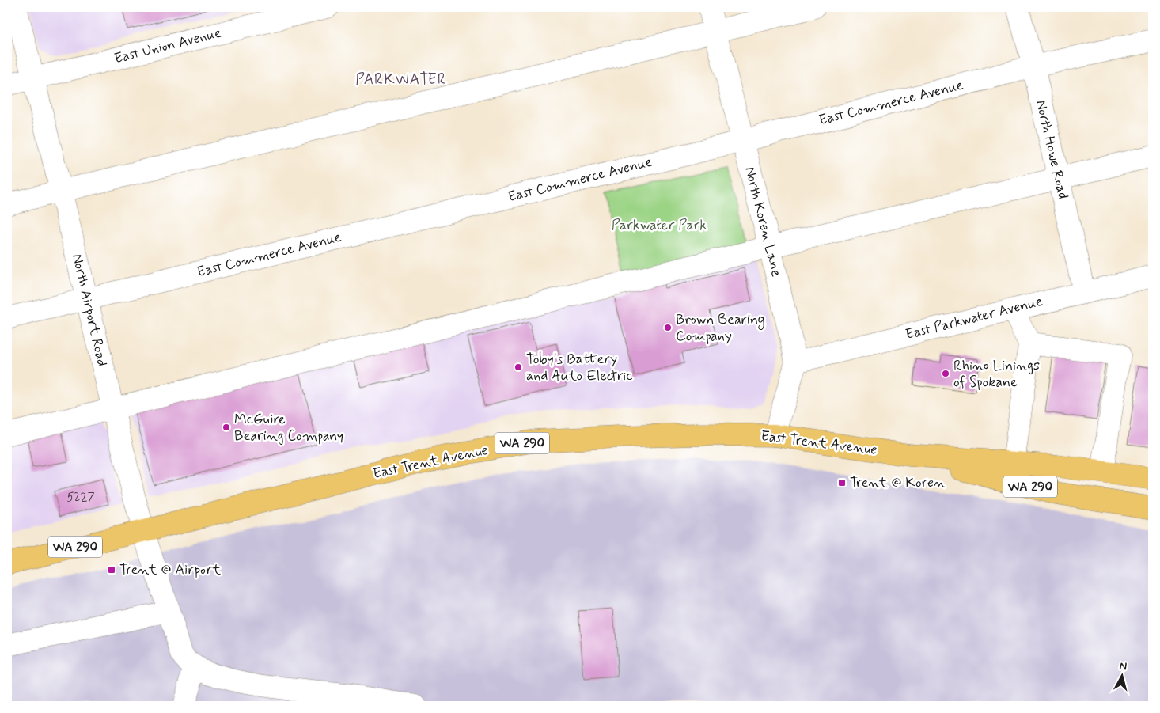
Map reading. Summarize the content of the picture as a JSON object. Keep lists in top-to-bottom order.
{
  "streets": {
    "main road": ["WA 290", "East Trent Avenue"],
    "street": [
      "East Union Avenue",
      "East Commerce Avenue",
      "North Howe Road",
      "North Koren Lane",
      "North Airport Road",
      "East Parkwater Avenue"
    ]
  },
  "crossings": [
    ["East Union Avenue", "North Airport Road"],
    ["East Commerce Avenue", "North Howe Road"],
    ["East Commerce Avenue", "North Koren Lane"],
    ["East Commerce Avenue", "North Airport Road"],
    ["North Howe Road", "East Parkwater Avenue"],
    ["North Koren Lane", "East Parkwater Avenue"],
    ["North Koren Lane", "East Trent Avenue"],
    ["North Airport Road", "East Trent Avenue"]
  ],
  "districts": ["PARKWATER"],
  "parks": ["Parkwater Park"],
  "places": {
    "other": [
      "Brown Bearing Company",
      "Toby's Battery and Auto Electric",
      "Rhino Linings of Spokane",
      "McGuire Bearing Company"
    ],
    "transit": ["Trent @ Koren", "Trent @ Airport"]
  },
  "house_numbers": ["5227"],
  "north": "top"
}
